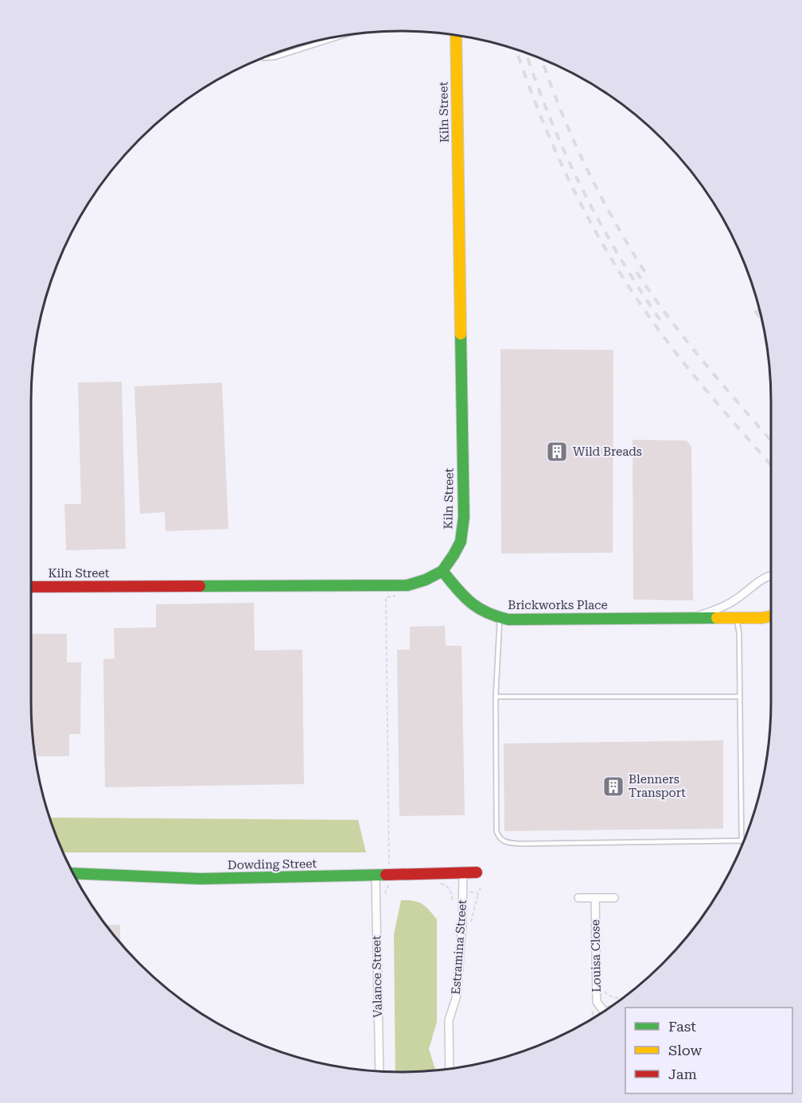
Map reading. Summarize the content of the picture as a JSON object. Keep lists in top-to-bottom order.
{
  "streets": {
    "street": [
      "Kiln Street",
      "Brickworks Place",
      "Dowding Street",
      "Estramina Street",
      "Louisa Close",
      "Valance Street"
    ]
  },
  "crossings": [
    ["Kiln Street", "Brickworks Place"],
    ["Dowding Street", "Estramina Street"],
    ["Dowding Street", "Valance Street"]
  ],
  "places": {
    "building": ["Wild Breads", "Blenners Transport"]
  },
  "legend": ["Fast", "Slow", "Jam"]
}
